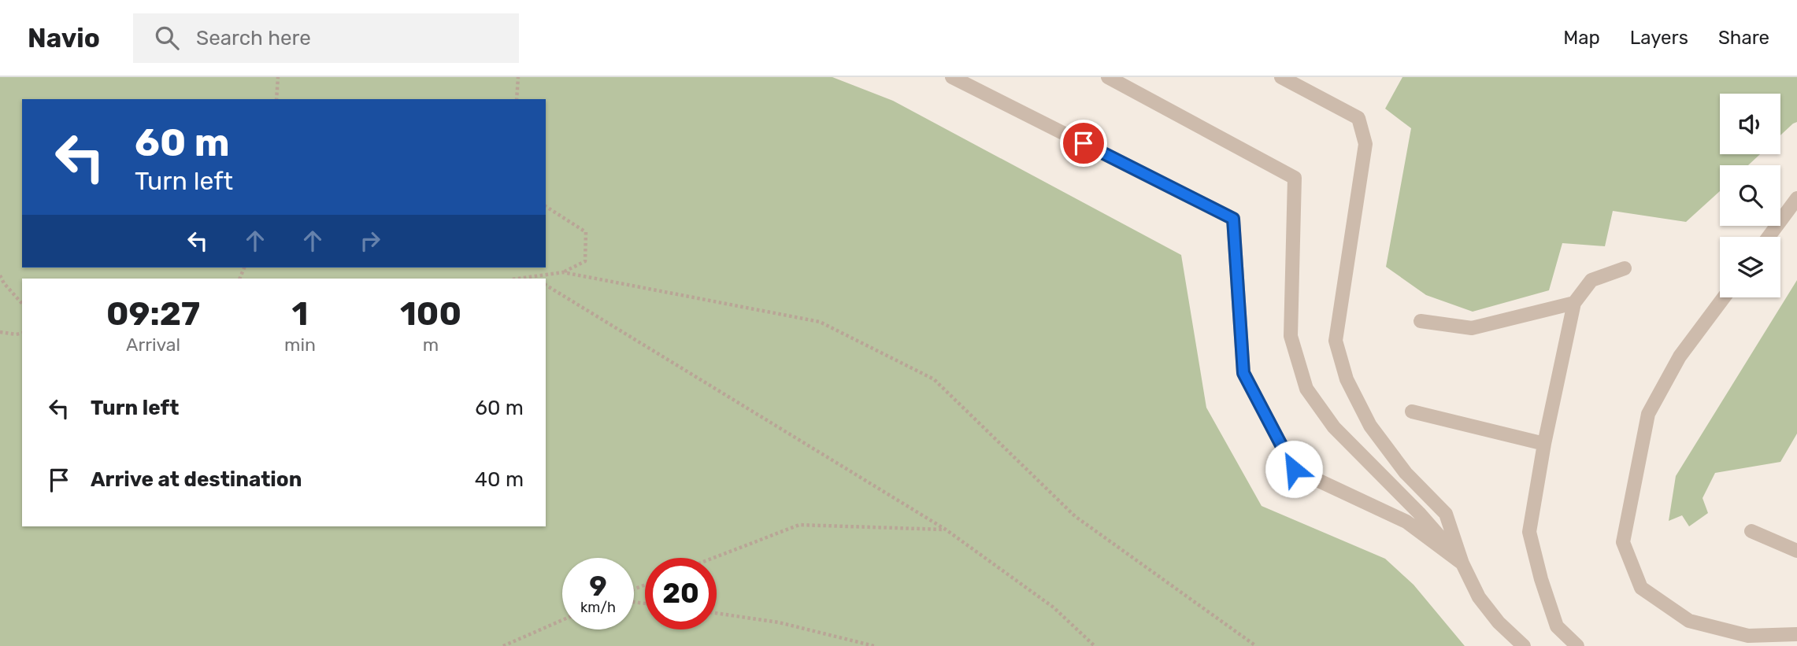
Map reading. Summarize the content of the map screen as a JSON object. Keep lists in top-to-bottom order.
{
  "page": {
    "header": "Navio",
    "search": "Search here",
    "nav": ["Map", "Layers", "Share"],
    "turn": ["60 m", "Turn left"],
    "eta": [
      "09:27",
      "Arrival",
      "1",
      "min",
      "100",
      "m"
    ],
    "list": [
      {
        "name": "Turn left",
        "value": "60 m"
      },
      {
        "name": "Arrive at destination",
        "value": "40 m"
      }
    ],
    "speed": "9 km/h",
    "limit": "20"
  }
}
